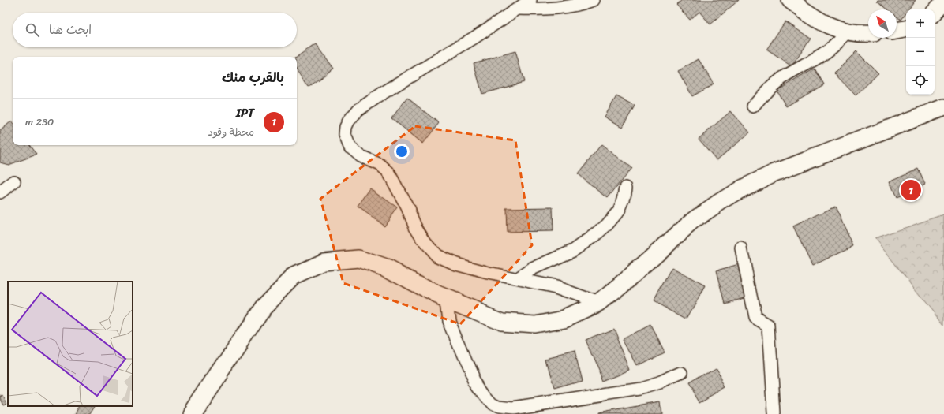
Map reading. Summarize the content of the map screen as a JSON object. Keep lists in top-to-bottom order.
{
  "north": "top left",
  "page": {
    "map_buttons": ["+", "−"],
    "search": "ابحث هنا",
    "heading": "بالقرب منك",
    "list": [
      {
        "mark": "1",
        "name": "IPT",
        "note": "محطة وقود",
        "value": "230 m"
      }
    ],
    "pins": "1"
  }
}
